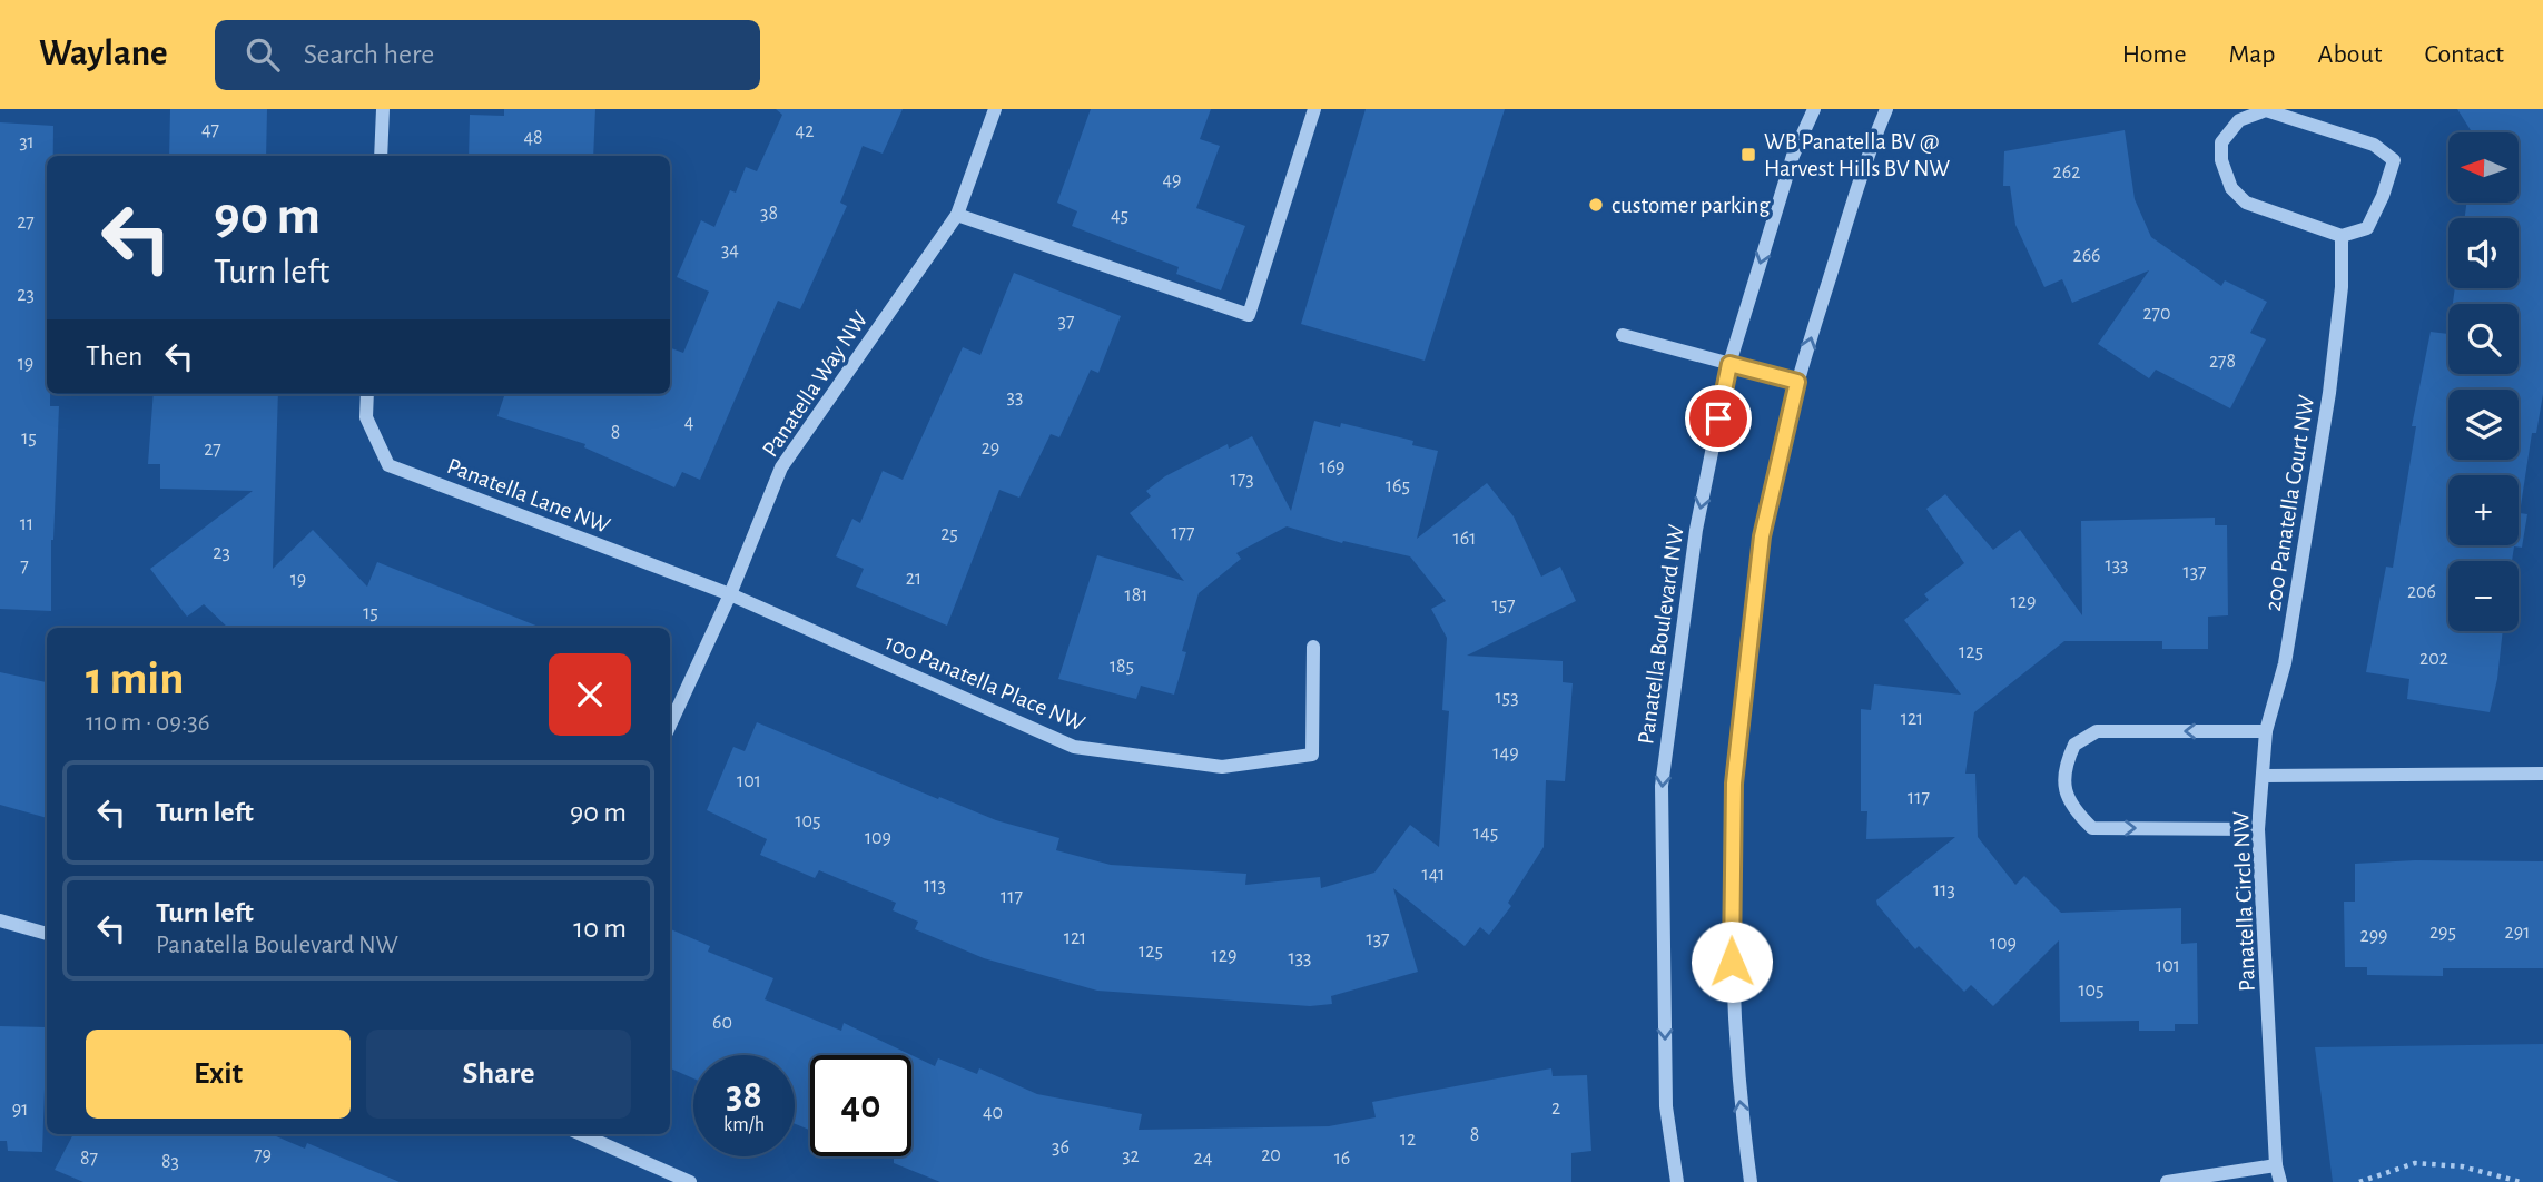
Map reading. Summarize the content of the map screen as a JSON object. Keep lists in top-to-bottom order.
{
  "streets": {
    "street": [
      "Panatella Way NW",
      "Panatella Lane NW",
      "200 Panatella Court NW",
      "Panatella Boulevard NW",
      "100 Panatella Place NW",
      "Panatella Circle NW"
    ]
  },
  "crossings": [
    ["Panatella Way NW", "Panatella Lane NW"],
    ["Panatella Way NW", "100 Panatella Place NW"],
    ["Panatella Lane NW", "100 Panatella Place NW"],
    ["200 Panatella Court NW", "Panatella Circle NW"]
  ],
  "places": {
    "transit": ["WB Panatella BV @ Harvest Hills BV NW"],
    "other": ["customer parking"]
  },
  "house_numbers": [
    "47",
    "42",
    "48",
    "31",
    "262",
    "49",
    "38",
    "45",
    "27",
    "34",
    "266",
    "23",
    "270",
    "37",
    "278",
    "19",
    "33",
    "4",
    "8",
    "15",
    "29",
    "27",
    "169",
    "173",
    "165",
    "11",
    "177",
    "25",
    "161",
    "23",
    "133",
    "7",
    "137",
    "21",
    "19",
    "206",
    "181",
    "129",
    "157",
    "15",
    "125",
    "202",
    "185",
    "153",
    "121",
    "149",
    "101",
    "117",
    "105",
    "145",
    "109",
    "141",
    "113",
    "113",
    "117",
    "295",
    "291",
    "299",
    "121",
    "137",
    "109",
    "125",
    "129",
    "133",
    "101",
    "105",
    "60",
    "2",
    "91",
    "40",
    "8",
    "12",
    "36",
    "79",
    "20",
    "32",
    "87",
    "24",
    "16",
    "83"
  ],
  "north": "left",
  "page": {
    "header": "Waylane",
    "search": "Search here",
    "nav": [
      "Home",
      "Map",
      "About",
      "Contact"
    ],
    "map_buttons": ["+", "−"],
    "turn": ["90 m", "Turn left"],
    "then": "Then",
    "heading": ["1 min", "110 m · 09:36"],
    "list": [
      {
        "name": "Turn left",
        "value": "90 m"
      },
      {
        "name": "Turn left",
        "note": "Panatella Boulevard NW",
        "value": "10 m"
      }
    ],
    "buttons": ["Exit", "Share"],
    "speed": "38 km/h",
    "limit": "40"
  }
}
